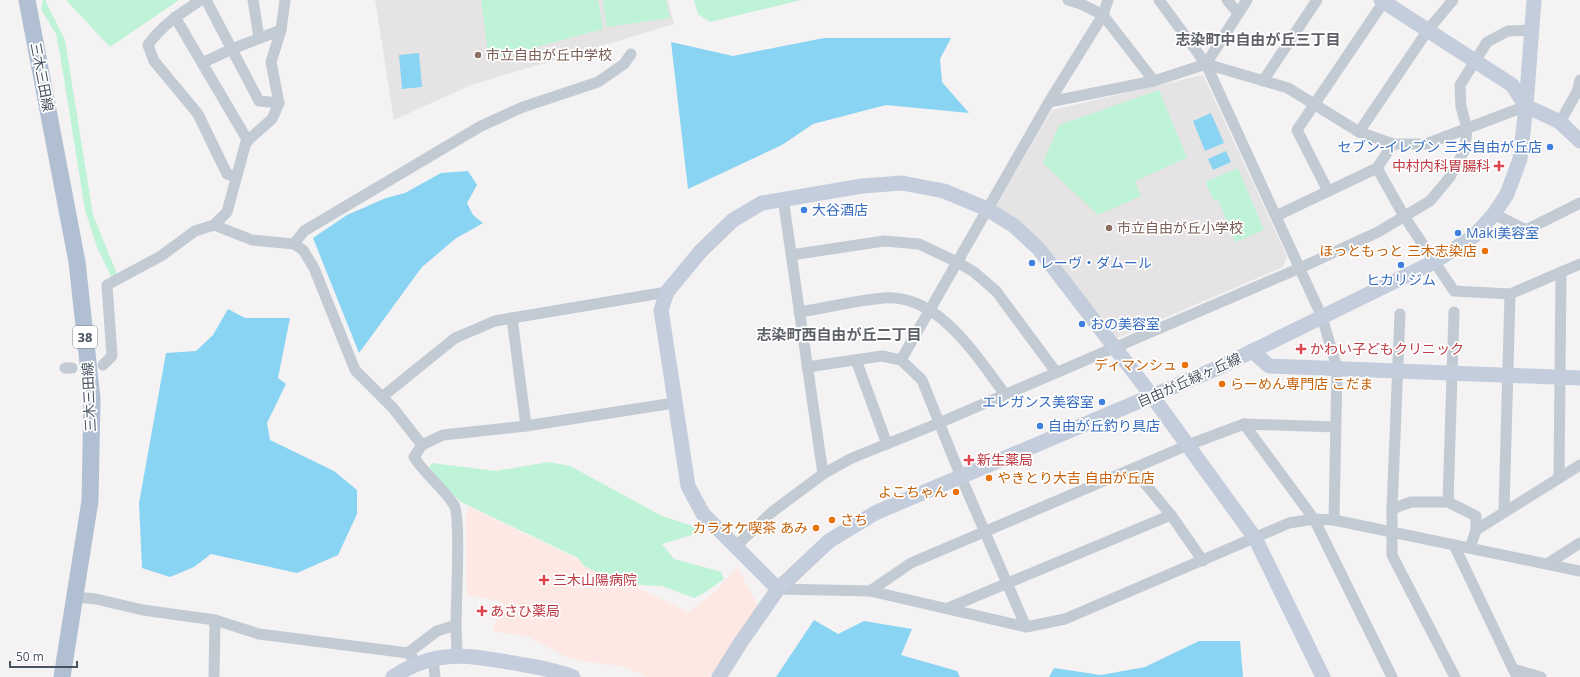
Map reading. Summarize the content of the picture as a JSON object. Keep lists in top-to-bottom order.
{
  "streets": {
    "main road": ["三木三田線", "38"],
    "street": ["自由が丘緑ヶ丘線"]
  },
  "districts": ["志染町中自由が丘三丁目", "志染町西自由が丘二丁目"],
  "places": {
    "other": [
      "市立自由が丘中学校",
      "セブン-イレブン 三木自由が丘店",
      "大谷酒店",
      "市立自由が丘小学校",
      "Maki美容室",
      "ほっともっと 三木志染店",
      "レーヴ・ダムール",
      "ヒカリジム",
      "おの美容室",
      "ディマンシュ",
      "らーめん専門店 こだま",
      "エレガンス美容室",
      "自由が丘釣り具店",
      "やきとり大吉 自由が丘店",
      "よこちゃん",
      "さち",
      "カラオケ喫茶 あみ"
    ],
    "health": [
      "中村内科胃腸科",
      "かわい子どもクリニック",
      "新生薬局",
      "三木山陽病院",
      "あさひ薬局"
    ]
  },
  "scale_bar": "50 m"
}
